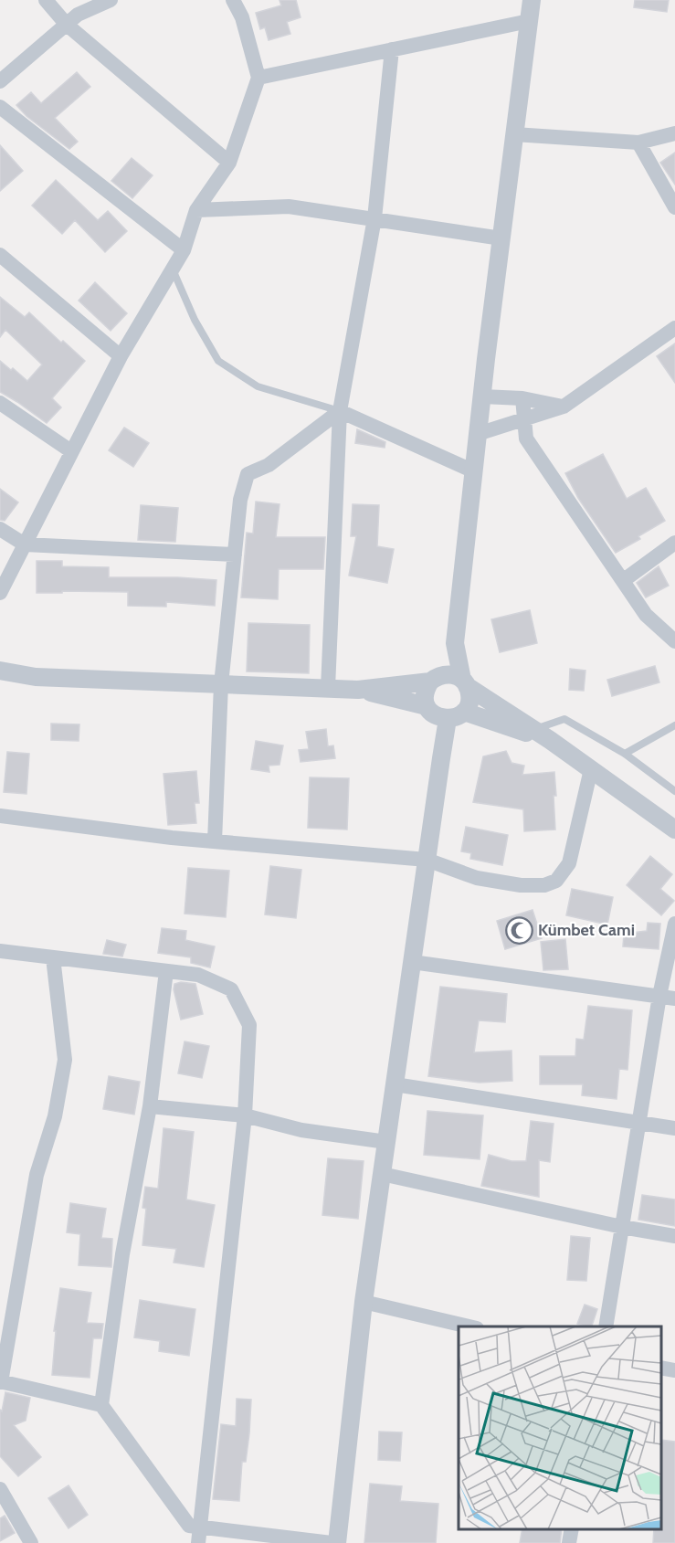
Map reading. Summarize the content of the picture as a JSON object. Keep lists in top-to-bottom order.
{
  "places": {
    "mosque": ["Kümbet Cami"]
  }
}
